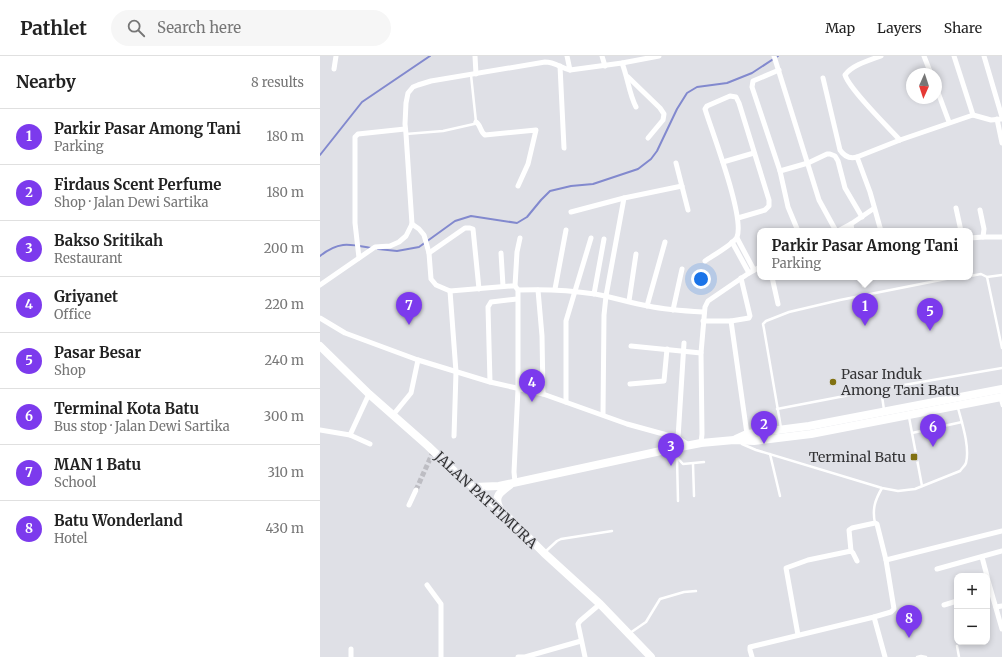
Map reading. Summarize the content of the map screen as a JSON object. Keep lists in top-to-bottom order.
{
  "streets": {
    "main road": ["JALAN PATTIMURA"]
  },
  "places": {
    "other": ["Pasar Induk Among Tani Batu"],
    "transit": ["Terminal Batu"]
  },
  "north": "bottom",
  "page": {
    "header": "Pathlet",
    "search": "Search here",
    "nav": ["Map", "Layers", "Share"],
    "heading": ["Nearby", "8 results"],
    "list": [
      {
        "mark": "1",
        "name": "Parkir Pasar Among Tani",
        "note": "Parking",
        "value": "180 m"
      },
      {
        "mark": "2",
        "name": "Firdaus Scent Perfume",
        "note": "Shop · Jalan Dewi Sartika",
        "value": "180 m"
      },
      {
        "mark": "3",
        "name": "Bakso Sritikah",
        "note": "Restaurant",
        "value": "200 m"
      },
      {
        "mark": "4",
        "name": "Griyanet",
        "note": "Office",
        "value": "220 m"
      },
      {
        "mark": "5",
        "name": "Pasar Besar",
        "note": "Shop",
        "value": "240 m"
      },
      {
        "mark": "6",
        "name": "Terminal Kota Batu",
        "note": "Bus stop · Jalan Dewi Sartika",
        "value": "300 m"
      },
      {
        "mark": "7",
        "name": "MAN 1 Batu",
        "note": "School",
        "value": "310 m"
      },
      {
        "mark": "8",
        "name": "Batu Wonderland",
        "note": "Hotel",
        "value": "430 m"
      }
    ],
    "popup": ["Parkir Pasar Among Tani", "Parking"],
    "pins": [
      "7",
      "1",
      "5",
      "4",
      "2",
      "6",
      "3",
      "8"
    ],
    "map_buttons": ["+", "−"]
  }
}
